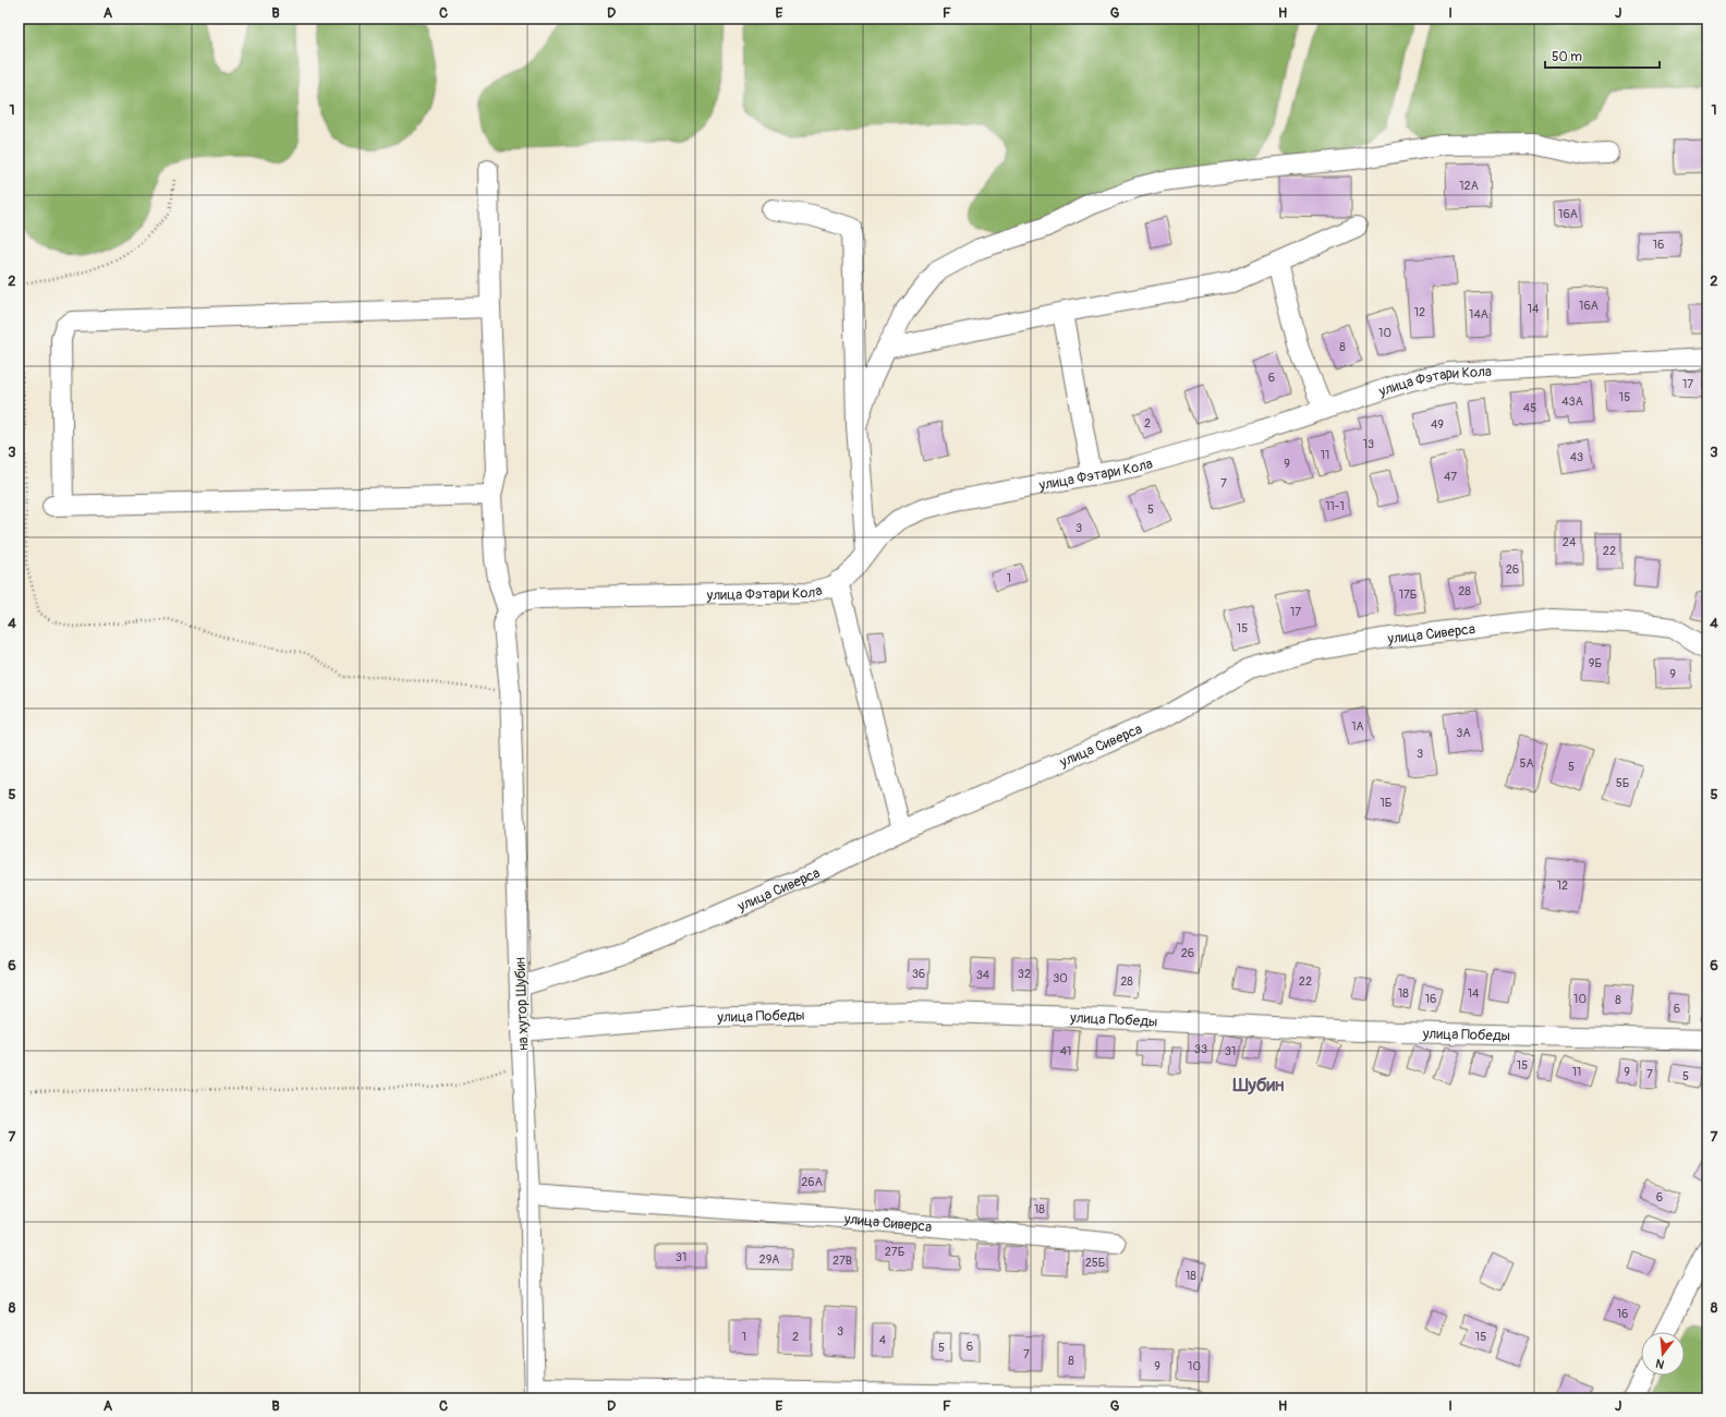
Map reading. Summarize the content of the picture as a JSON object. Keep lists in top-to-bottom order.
{
  "streets": {
    "street": [
      "улица Фэтари Кола",
      "улица Сиверса",
      "на хутор Шубин",
      "улица Победы"
    ]
  },
  "crossings": [
    ["улица Фэтари Кола", "на хутор Шубин"],
    ["улица Сиверса", "на хутор Шубин"],
    ["на хутор Шубин", "улица Победы"]
  ],
  "districts": ["Шубин"],
  "house_numbers": [
    "12А",
    "16А",
    "16",
    "16А",
    "14",
    "12",
    "14А",
    "10",
    "8",
    "6",
    "17",
    "15",
    "43А",
    "45",
    "2",
    "49",
    "13",
    "11",
    "43",
    "9",
    "47",
    "7",
    "11-1",
    "5",
    "3",
    "24",
    "22",
    "26",
    "1",
    "28",
    "17Б",
    "17",
    "15",
    "9Б",
    "9",
    "1А",
    "3А",
    "3",
    "5А",
    "5",
    "5Б",
    "1Б",
    "12",
    "26",
    "36",
    "32",
    "34",
    "30",
    "28",
    "22",
    "18",
    "14",
    "16",
    "10",
    "8",
    "6",
    "33",
    "41",
    "31",
    "15",
    "11",
    "9",
    "7",
    "5",
    "26А",
    "6",
    "18",
    "27Б",
    "31",
    "29А",
    "27В",
    "25Б",
    "18",
    "16",
    "3",
    "1",
    "2",
    "15",
    "4",
    "6",
    "5",
    "7",
    "8",
    "9",
    "10"
  ],
  "scale_bar": "50 m",
  "north": "bottom",
  "grid": {
    "columns": [
      "A",
      "B",
      "C",
      "D",
      "E",
      "F",
      "G",
      "H",
      "I",
      "J"
    ],
    "rows": [
      "1",
      "2",
      "3",
      "4",
      "5",
      "6",
      "7",
      "8"
    ]
  }
}
